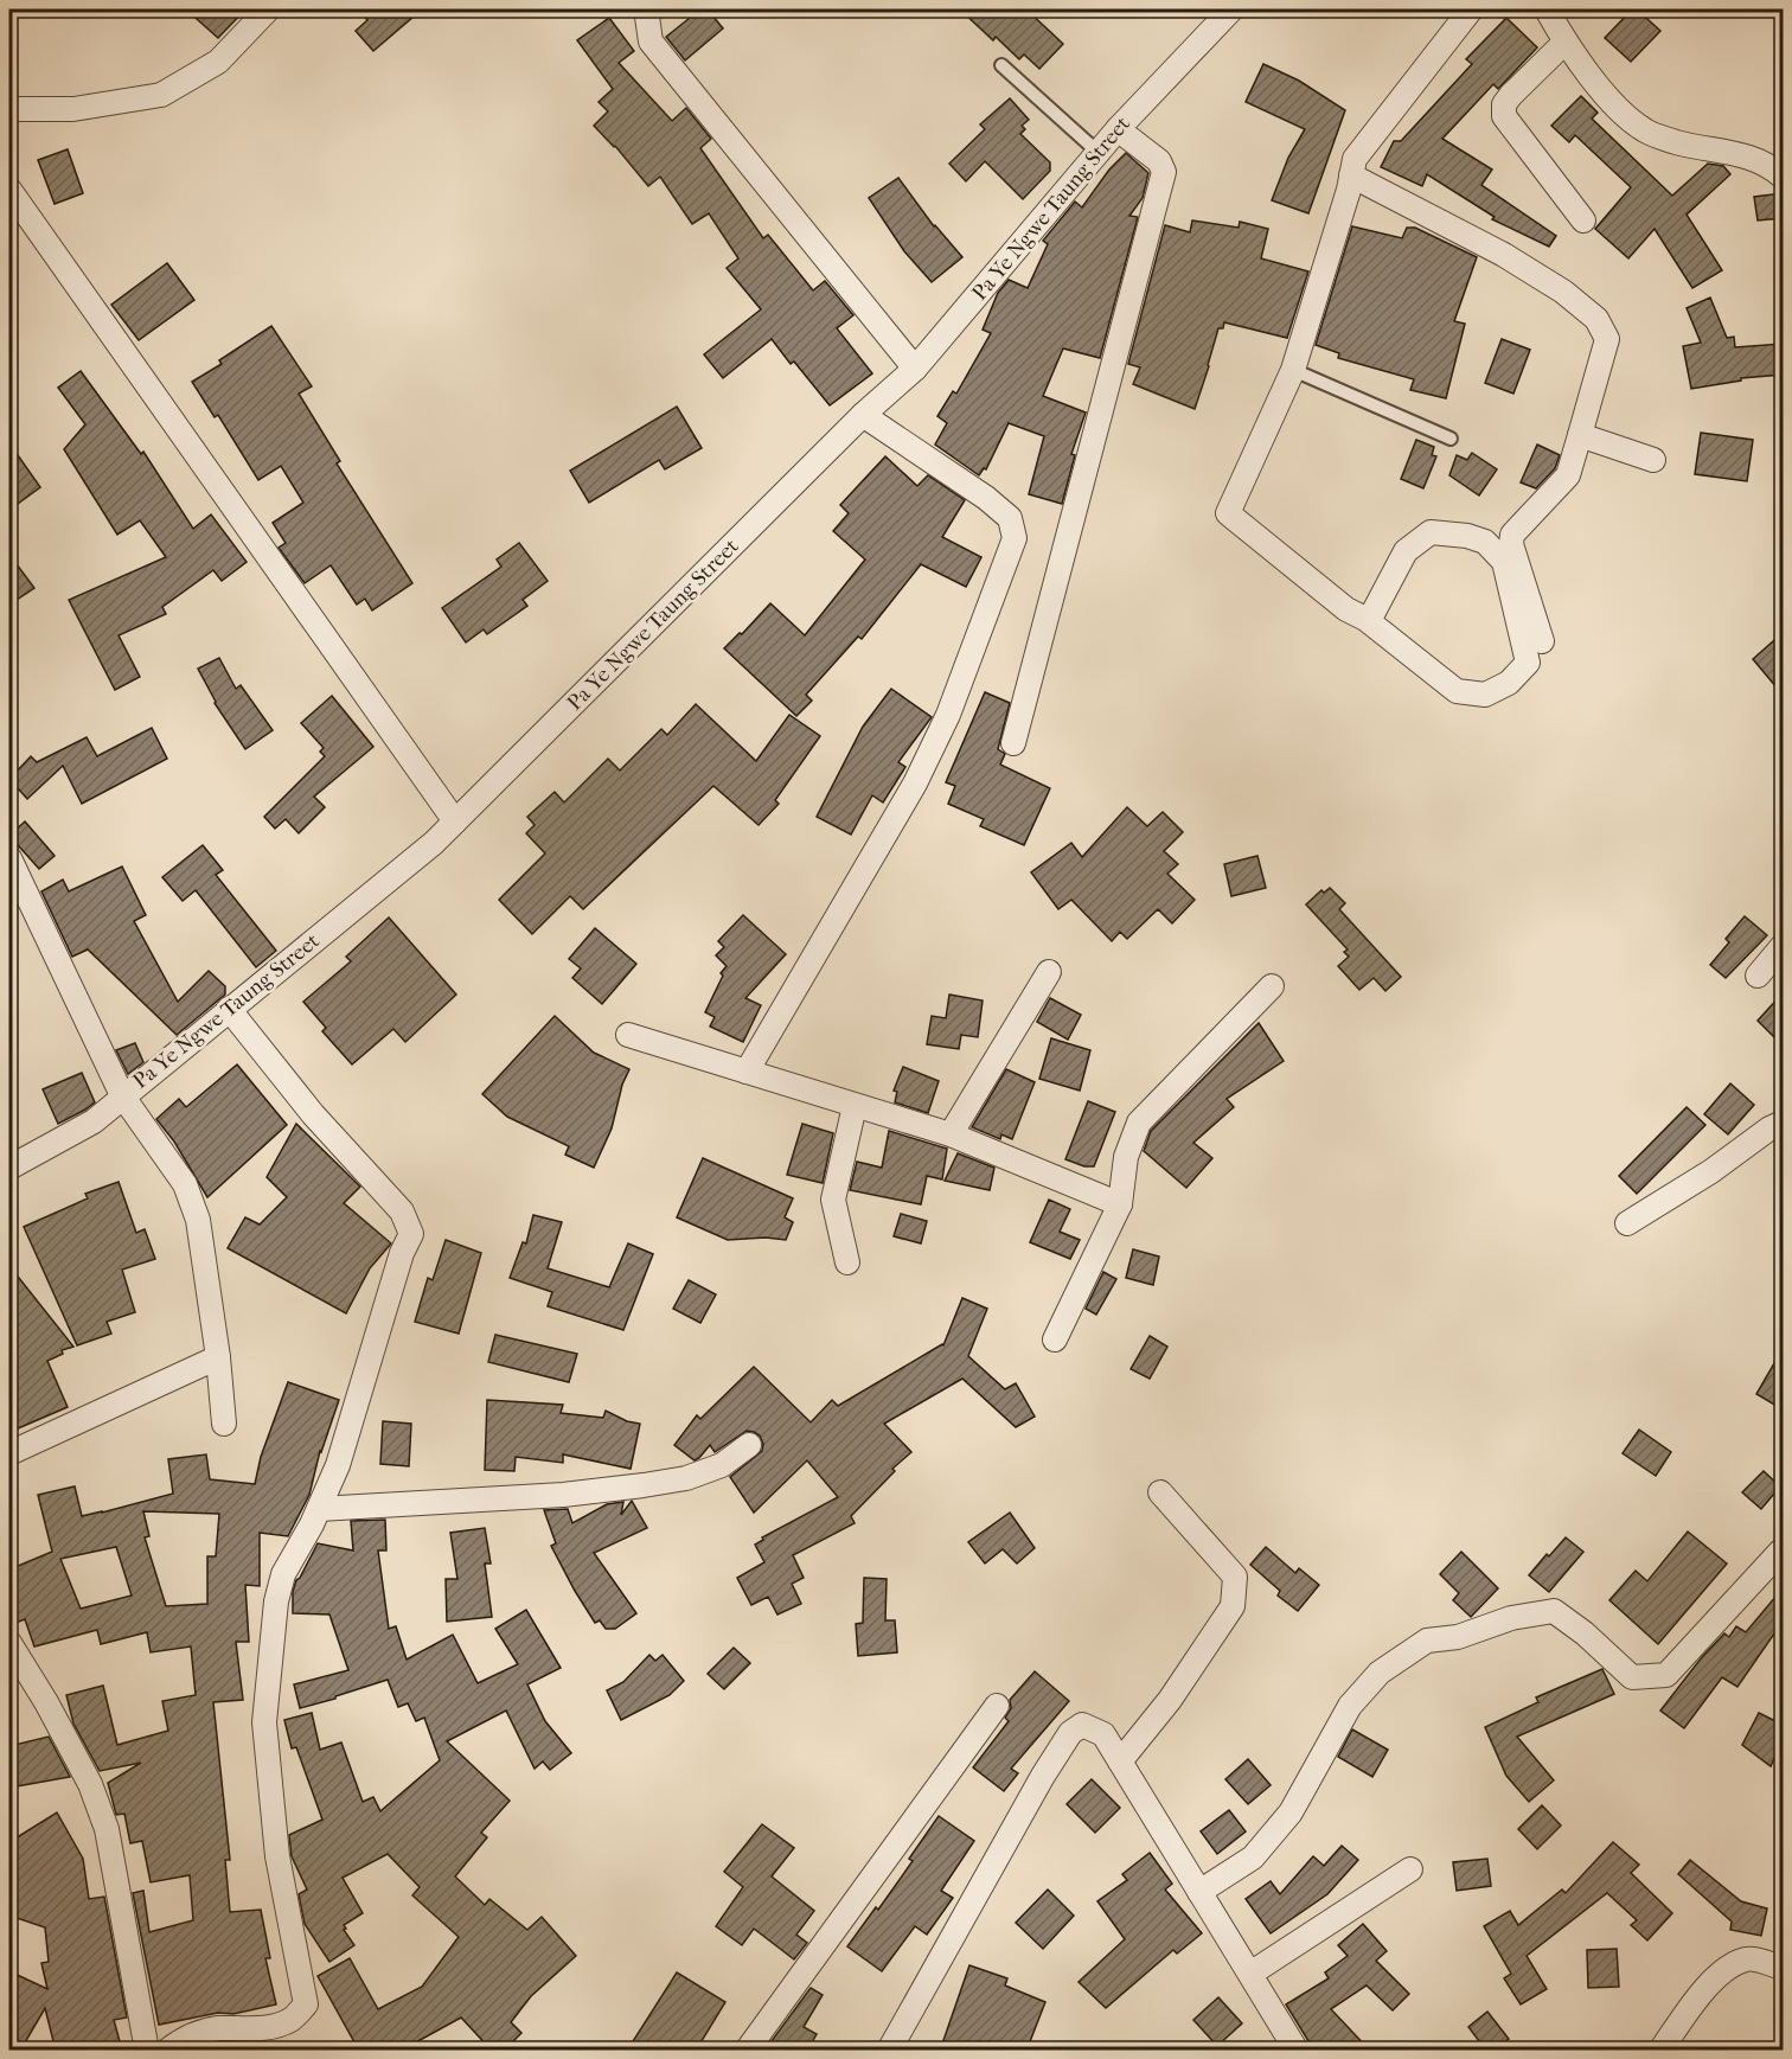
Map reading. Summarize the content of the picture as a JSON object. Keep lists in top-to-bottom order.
{
  "streets": {
    "street": ["Pa Ye Ngwe Taung Street"]
  }
}
